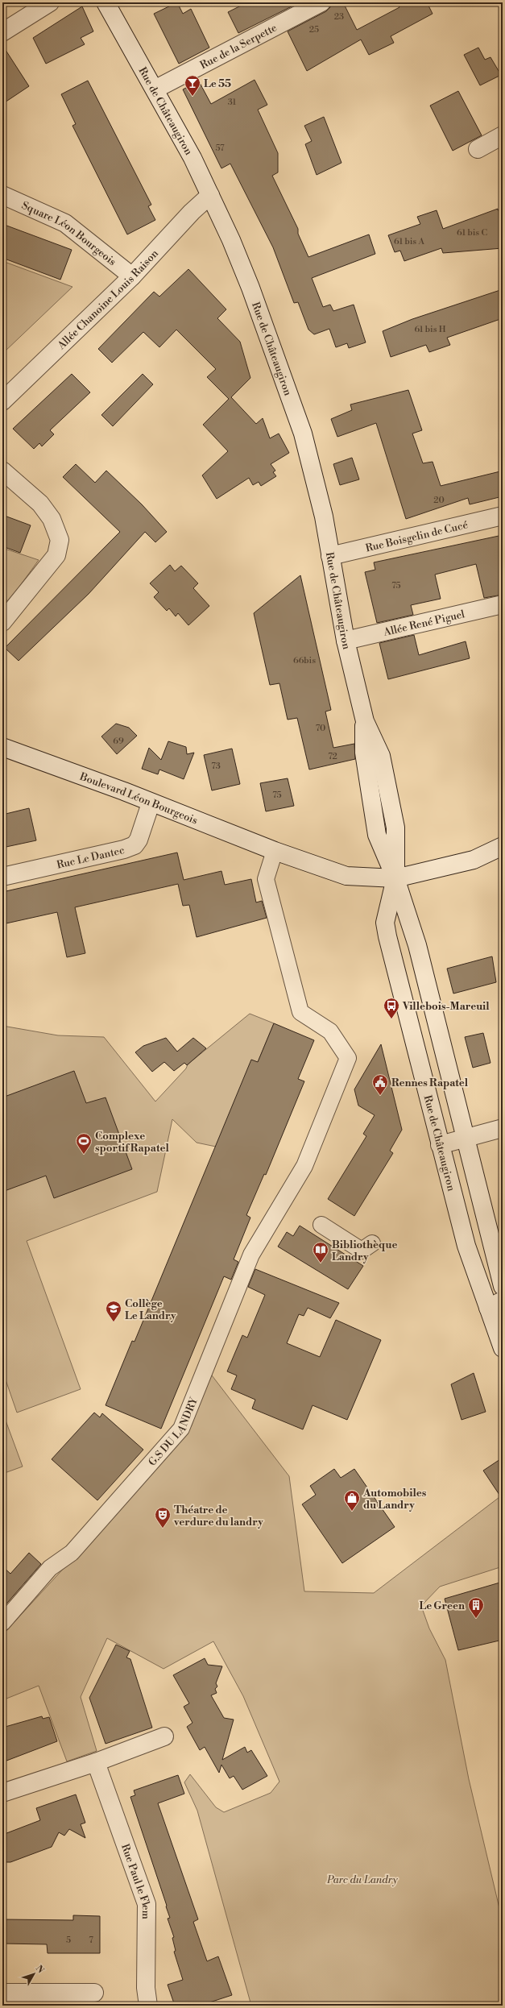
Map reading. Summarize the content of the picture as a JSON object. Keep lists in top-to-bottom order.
{
  "streets": {
    "main road": [
      "Rue de la Serpette",
      "Rue de Châteaugiron",
      "Square Léon Bourgeois",
      "Allée Chanoine Louis Raison",
      "Rue Boisgelin de Cucé",
      "Allée René Piguel",
      "Boulevard Léon Bourgeois",
      "Rue Le Dantec",
      "Rue Paul le Flem"
    ],
    "street": ["G.S DU LANDRY"]
  },
  "crossings": [
    ["Rue de la Serpette", "Rue de Châteaugiron"],
    ["Rue de Châteaugiron", "Allée Chanoine Louis Raison"],
    ["Rue de Châteaugiron", "Rue Boisgelin de Cucé"],
    ["Rue de Châteaugiron", "Allée René Piguel"],
    ["Rue de Châteaugiron", "Boulevard Léon Bourgeois"],
    ["Square Léon Bourgeois", "Allée Chanoine Louis Raison"],
    ["Boulevard Léon Bourgeois", "Rue Le Dantec"],
    ["Boulevard Léon Bourgeois", "G.S DU LANDRY"]
  ],
  "parks": ["Parc du Landry"],
  "places": {
    "bar": ["Le 55"],
    "bus stop": ["Villebois-Mareuil"],
    "public building": ["Rennes Rapatel"],
    "sports": ["Complexe sportif Rapatel"],
    "library": ["Bibliothèque Landry"],
    "school or university": ["Collège Le Landry"],
    "shop": ["Automobiles du Landry"],
    "theatre": ["Théatre de verdure du landry"],
    "building": ["Le Green"]
  },
  "house_numbers": [
    "23",
    "25",
    "31",
    "57",
    "61 bis C",
    "61 bis A",
    "61 bis H",
    "20",
    "75",
    "66bis",
    "70",
    "69",
    "72",
    "73",
    "75",
    "5",
    "7"
  ],
  "north": "top right"
}
